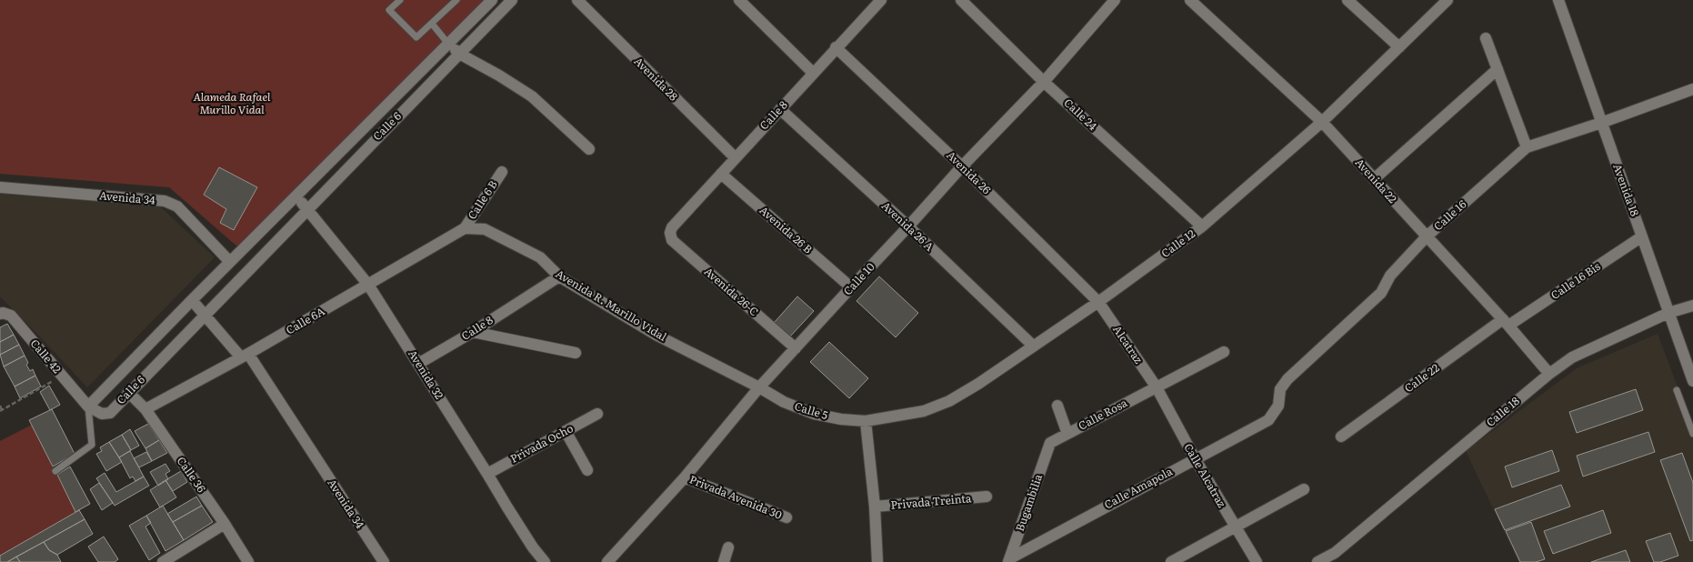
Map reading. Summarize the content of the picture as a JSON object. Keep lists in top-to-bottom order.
{
  "streets": {
    "street": [
      "Avenida 28",
      "Calle 24",
      "Calle 8",
      "Calle 6",
      "Avenida 26",
      "Avenida 22",
      "Avenida 18",
      "Avenida 34",
      "Calle 6 B",
      "Calle 16",
      "Avenida 26 A",
      "Avenida 26 B",
      "Calle 12",
      "Calle 10",
      "Calle 16 Bis",
      "Avenida 26-C",
      "Avenida R. Marillo Vidal",
      "Calle 6A",
      "Alcatraz",
      "Calle 42",
      "Avenida 32",
      "Calle 22",
      "Calle 5",
      "Calle 18",
      "Calle Rosa",
      "Privada Ocho",
      "Calle 36",
      "Calle Alcatraz",
      "Calle Amapola",
      "Privada Avenida 30",
      "Privada Treinta",
      "Bugambilia"
    ]
  },
  "crossings": [
    ["Avenida 28", "Calle 8"],
    ["Calle 24", "Calle 12"],
    ["Calle 24", "Calle 10"],
    ["Calle 8", "Avenida 26"],
    ["Calle 8", "Avenida 26 A"],
    ["Calle 8", "Avenida 26 B"],
    ["Calle 8", "Avenida 26-C"],
    ["Calle 8", "Avenida R. Marillo Vidal"],
    ["Calle 8", "Avenida 32"],
    ["Calle 6", "Avenida 34"],
    ["Calle 6", "Calle 42"],
    ["Calle 6", "Avenida 32"],
    ["Calle 6", "Calle 36"],
    ["Avenida 26", "Calle 12"],
    ["Avenida 26", "Calle 10"],
    ["Avenida 26", "Alcatraz"],
    ["Avenida 22", "Calle 16"],
    ["Avenida 22", "Calle 12"],
    ["Avenida 22", "Calle 16 Bis"],
    ["Avenida 22", "Calle 22"],
    ["Avenida 22", "Calle 18"],
    ["Avenida 18", "Calle 16"],
    ["Avenida 18", "Calle 16 Bis"],
    ["Avenida 18", "Calle 18"],
    ["Avenida 34", "Calle 6A"],
    ["Calle 6 B", "Avenida R. Marillo Vidal"],
    ["Calle 6 B", "Calle 6A"],
    ["Calle 16", "Calle Amapola"],
    ["Avenida 26 A", "Calle 12"],
    ["Avenida 26 A", "Calle 10"],
    ["Avenida 26 B", "Calle 10"],
    ["Calle 12", "Alcatraz"],
    ["Calle 12", "Calle 5"],
    ["Calle 12", "Privada Treinta"],
    ["Calle 10", "Avenida 26-C"],
    ["Calle 10", "Avenida R. Marillo Vidal"],
    ["Calle 10", "Calle 5"],
    ["Calle 10", "Privada Avenida 30"],
    ["Calle 16 Bis", "Calle 22"],
    ["Avenida R. Marillo Vidal", "Calle 6A"],
    ["Avenida R. Marillo Vidal", "Calle 5"],
    ["Calle 6A", "Avenida 32"],
    ["Calle 6A", "Calle 36"],
    ["Alcatraz", "Calle Rosa"],
    ["Alcatraz", "Calle Alcatraz"],
    ["Avenida 32", "Privada Ocho"],
    ["Calle 5", "Privada Treinta"],
    ["Calle Rosa", "Calle Alcatraz"],
    ["Calle Rosa", "Bugambilia"],
    ["Calle Alcatraz", "Calle Amapola"],
    ["Calle Amapola", "Bugambilia"]
  ],
  "parks": ["Alameda Rafael Murillo Vidal"]
}
